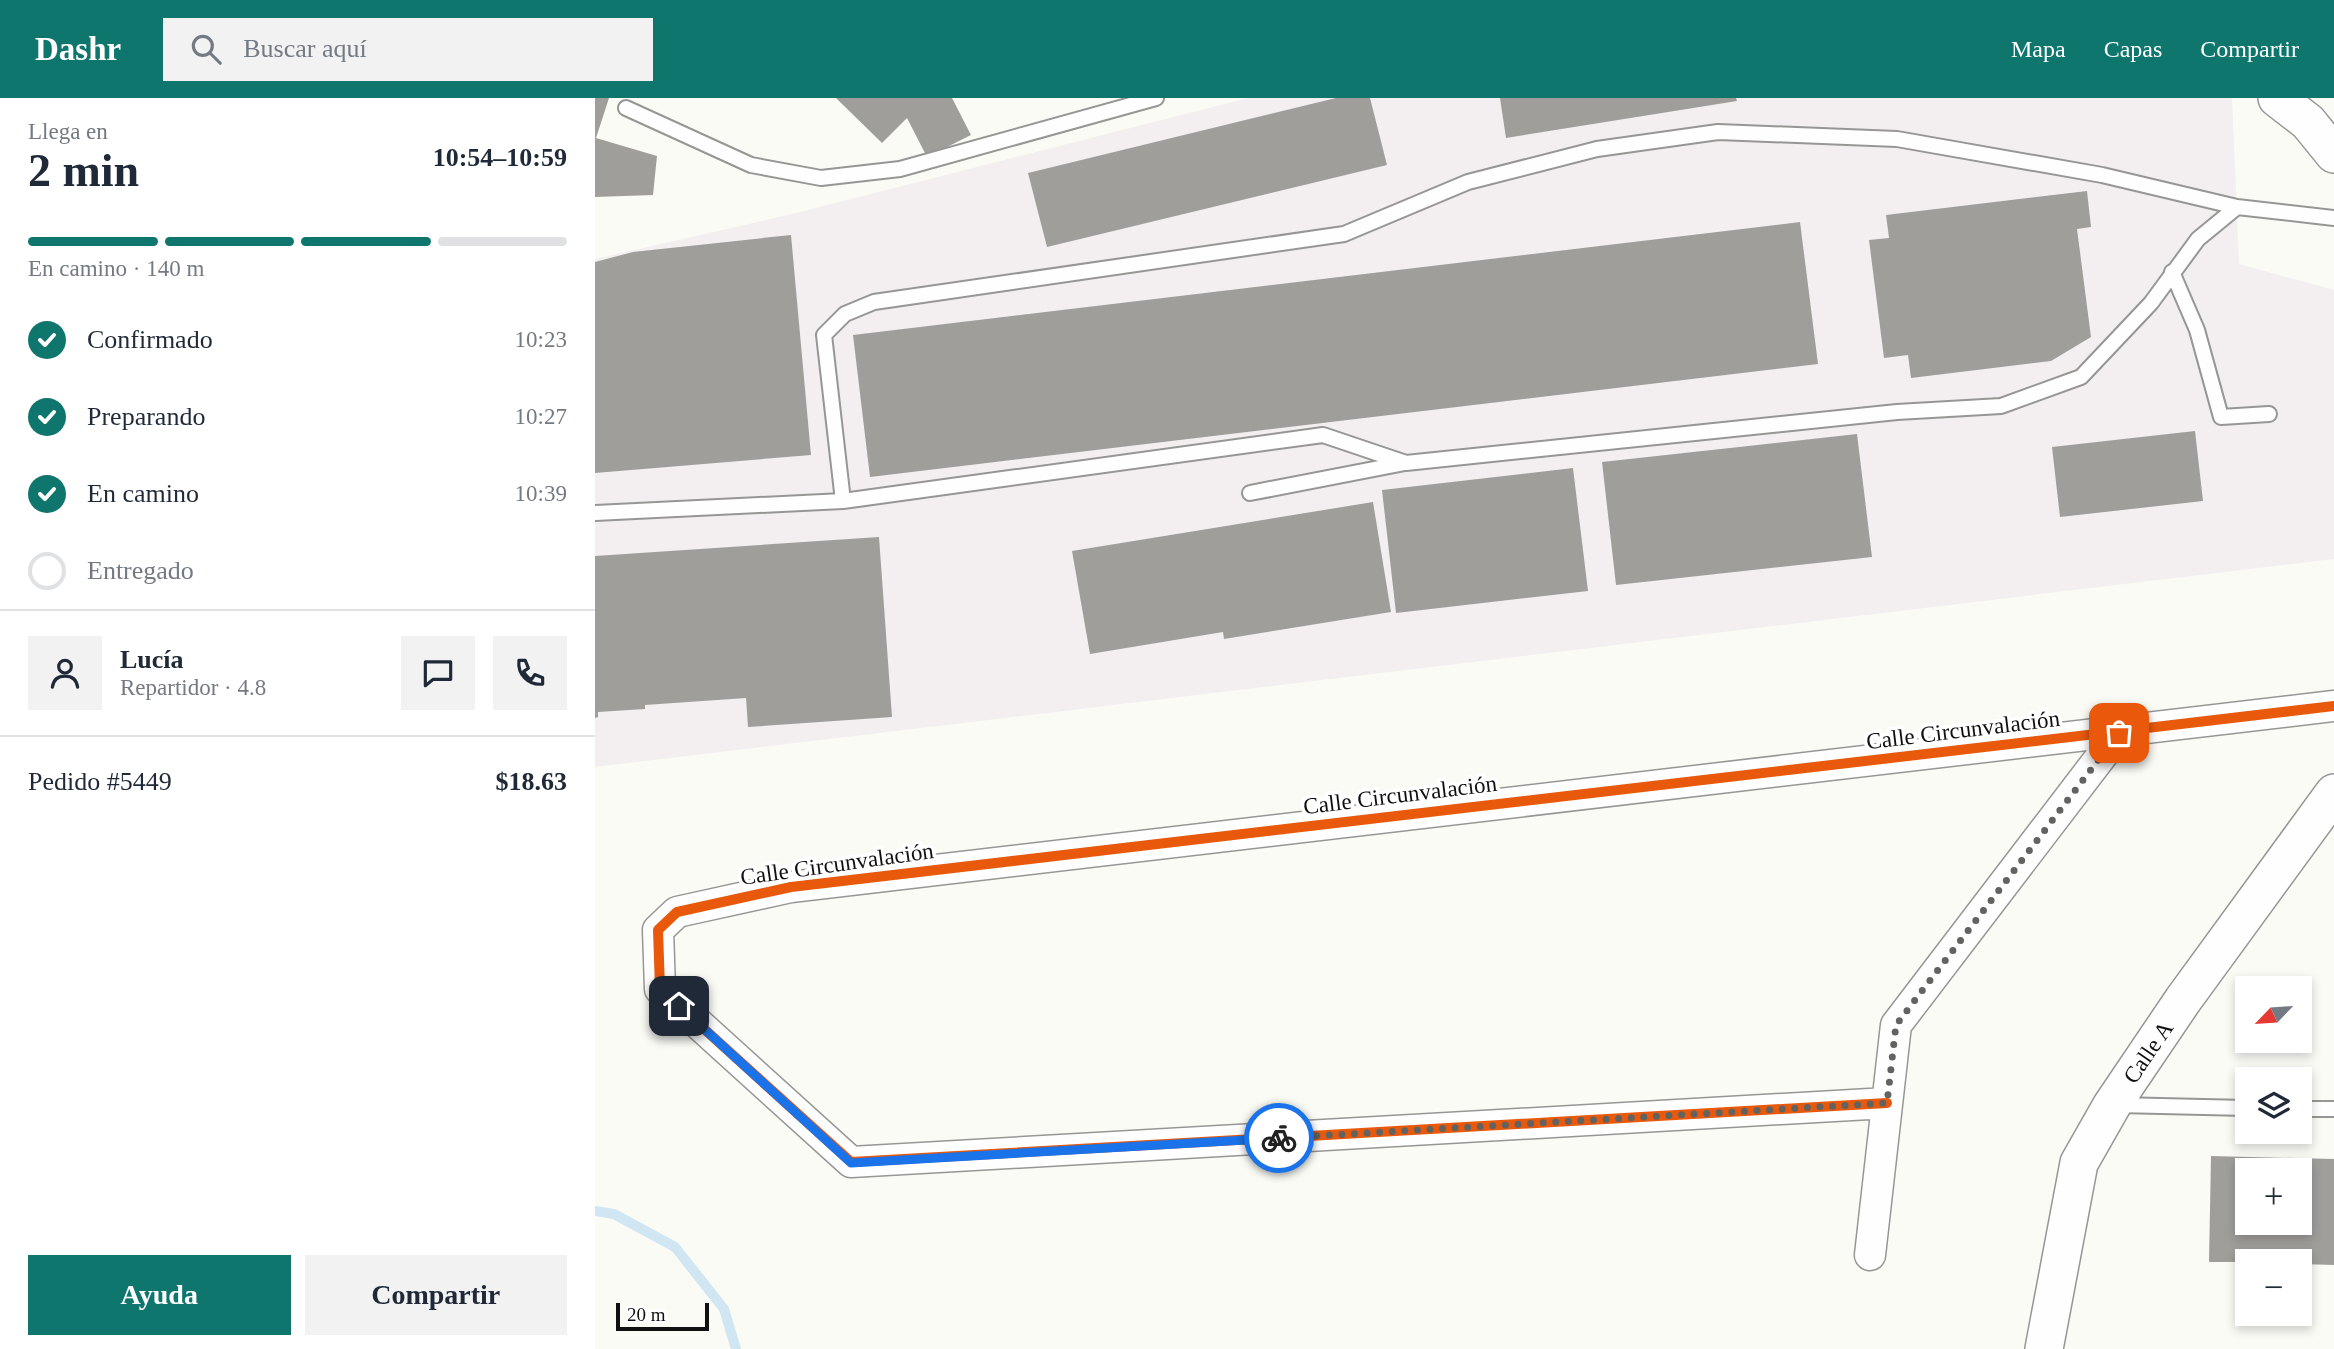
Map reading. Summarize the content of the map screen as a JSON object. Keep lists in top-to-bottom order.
{
  "streets": {
    "street": ["Calle Circunvalación", "Calle A"]
  },
  "scale_bar": "20 m",
  "north": "bottom left",
  "page": {
    "header": "Dashr",
    "search": "Buscar aquí",
    "nav": ["Mapa", "Capas", "Compartir"],
    "heading": ["2 min", "Llega en", "10:54–10:59"],
    "panel": [
      "Lucía",
      "Repartidor · 4.8",
      "Pedido #5449",
      "$18.63"
    ],
    "bar": "En camino · 140 m",
    "list": [
      ["Confirmado", "10:23"],
      ["Preparando", "10:27"],
      ["En camino", "10:39"],
      "Entregado"
    ],
    "map_buttons": ["+", "−"],
    "buttons": ["Ayuda", "Compartir"],
    "scale": "20 m"
  }
}
